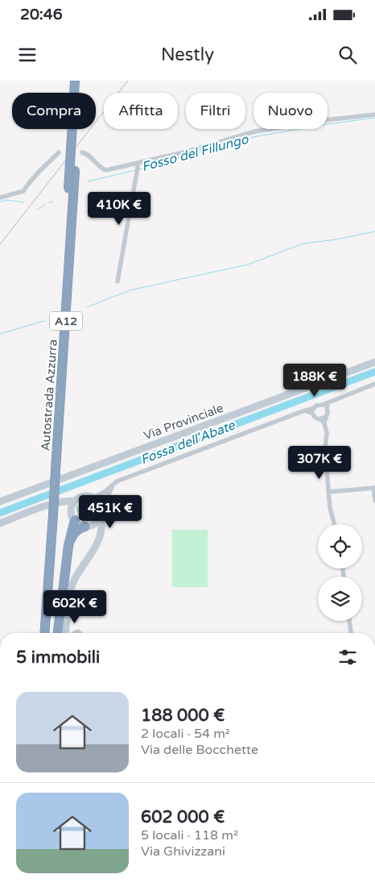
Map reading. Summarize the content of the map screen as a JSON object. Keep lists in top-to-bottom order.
{
  "streets": {
    "highway": ["A12", "Autostrada Azzurra"],
    "main road": ["Via Provinciale"]
  },
  "water": ["Fosso del Fillungo", "Fossa dell'Abate"],
  "page": {
    "status": "20:46",
    "header": "Nestly",
    "chip": [
      "Compra",
      "Affitta",
      "Filtri",
      "Nuovo"
    ],
    "price": [
      "410K €",
      "188K €",
      "307K €",
      "451K €",
      "602K €"
    ],
    "heading": "5 immobili",
    "list": [
      {
        "name": "188 000 €",
        "note": "2 locali · 54 m² · Via delle Bocchette"
      },
      {
        "name": "602 000 €",
        "note": "5 locali · 118 m² · Via Ghivizzani"
      }
    ]
  }
}
